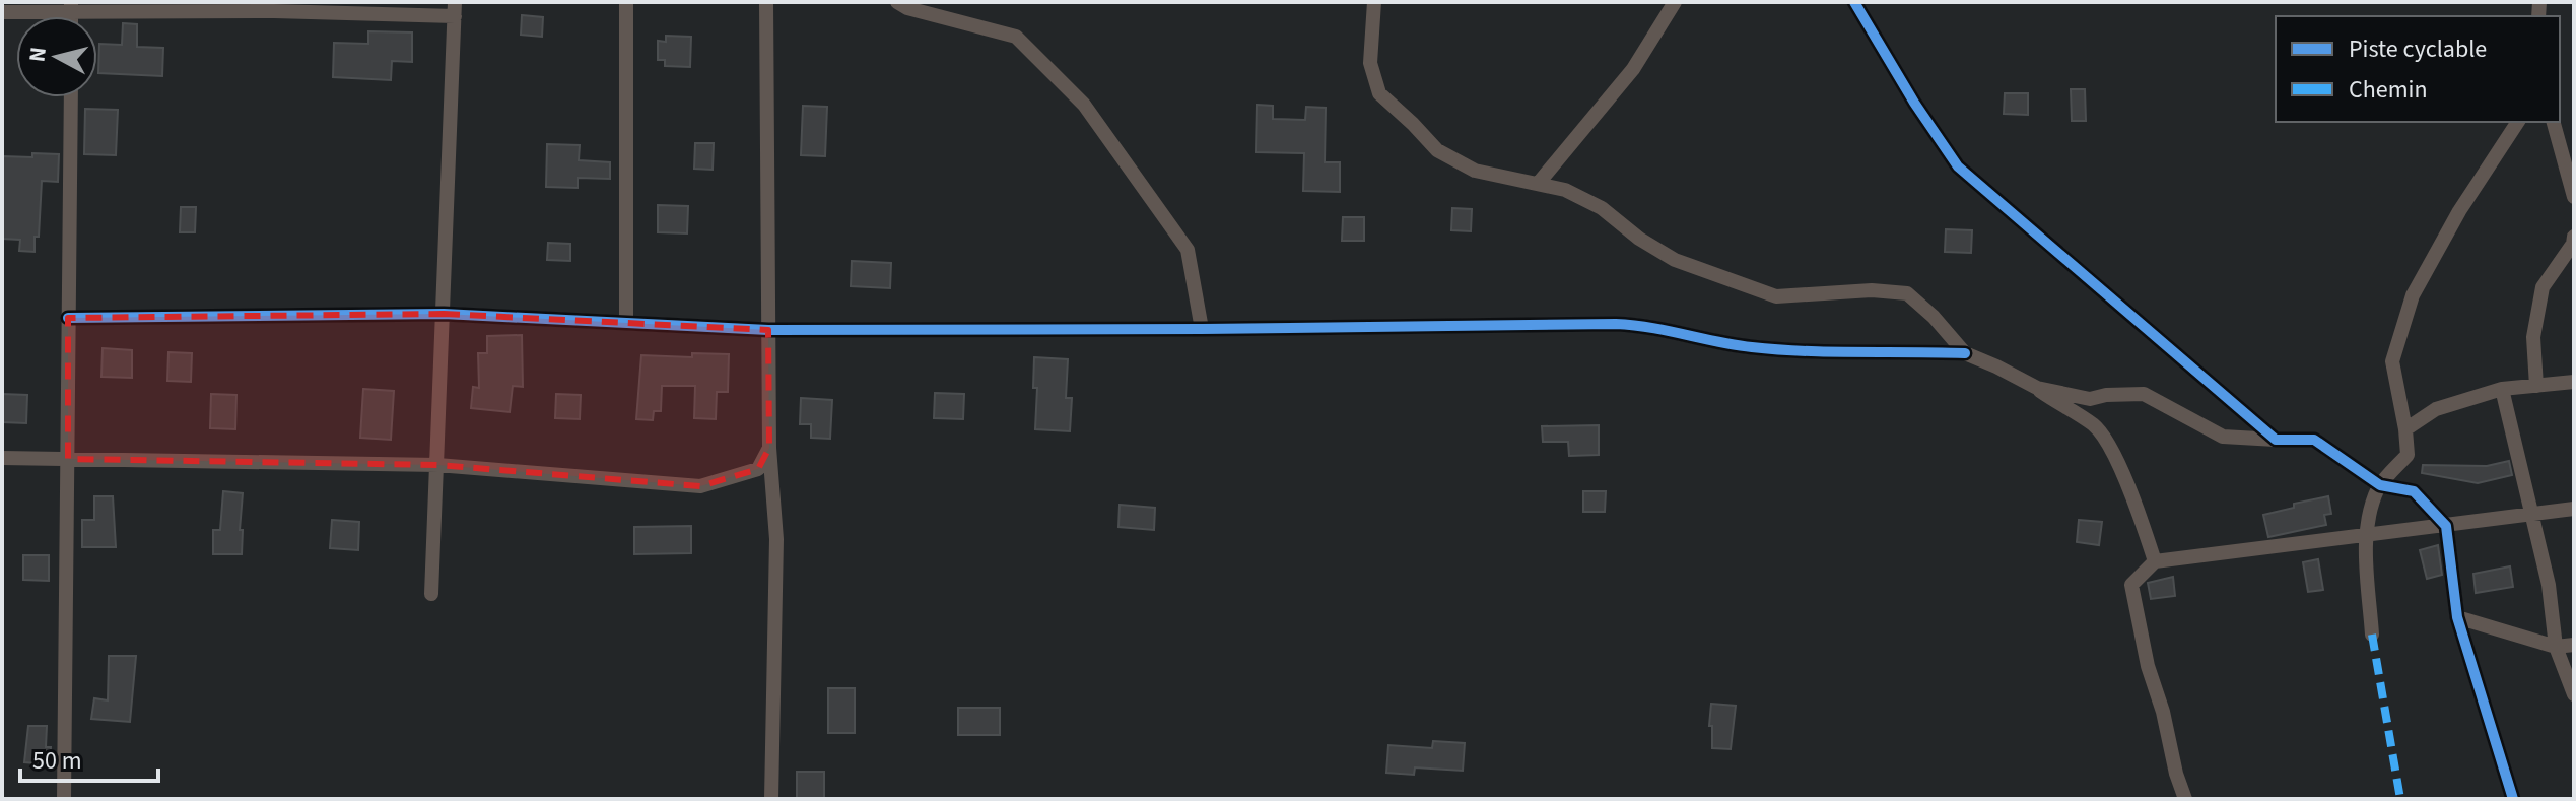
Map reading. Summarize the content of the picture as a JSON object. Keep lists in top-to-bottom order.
{
  "legend": ["Piste cyclable", "Chemin"],
  "scale_bar": "50 m",
  "north": "left"
}
